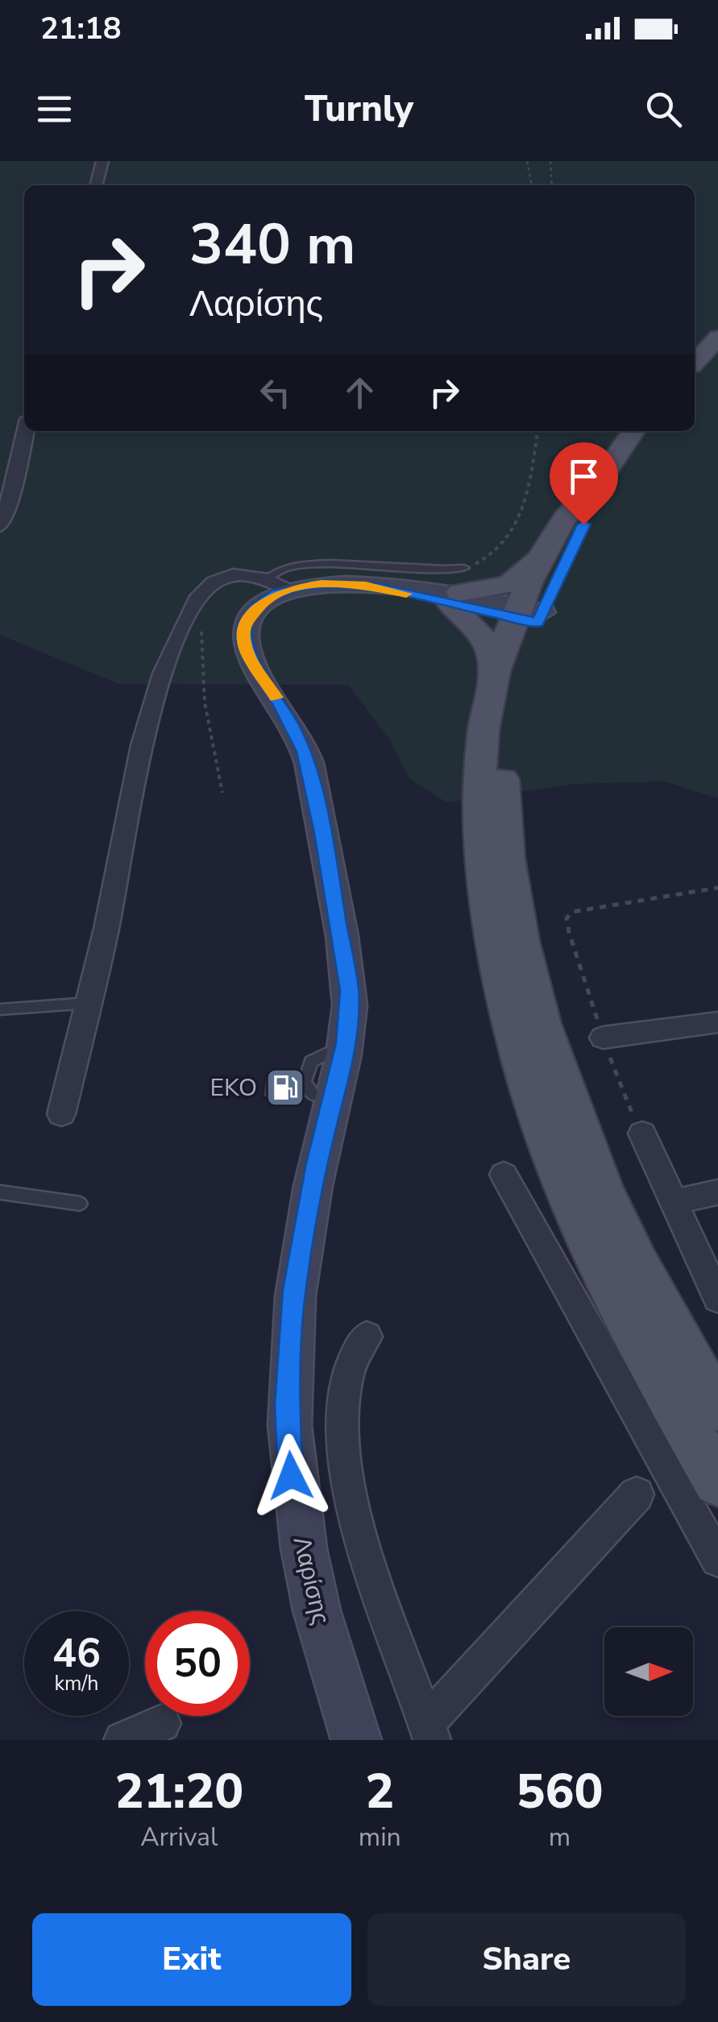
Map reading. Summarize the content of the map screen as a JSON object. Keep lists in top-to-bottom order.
{
  "streets": {
    "main road": ["Λαρίσης"]
  },
  "places": {
    "fuel station": ["EKO"]
  },
  "north": "right",
  "page": {
    "status": "21:18",
    "header": "Turnly",
    "turn": ["340 m", "Λαρίσης"],
    "speed": "46 km/h",
    "limit": "50",
    "eta": [
      "21:20",
      "Arrival",
      "2",
      "min",
      "560",
      "m"
    ],
    "buttons": ["Exit", "Share"]
  }
}
